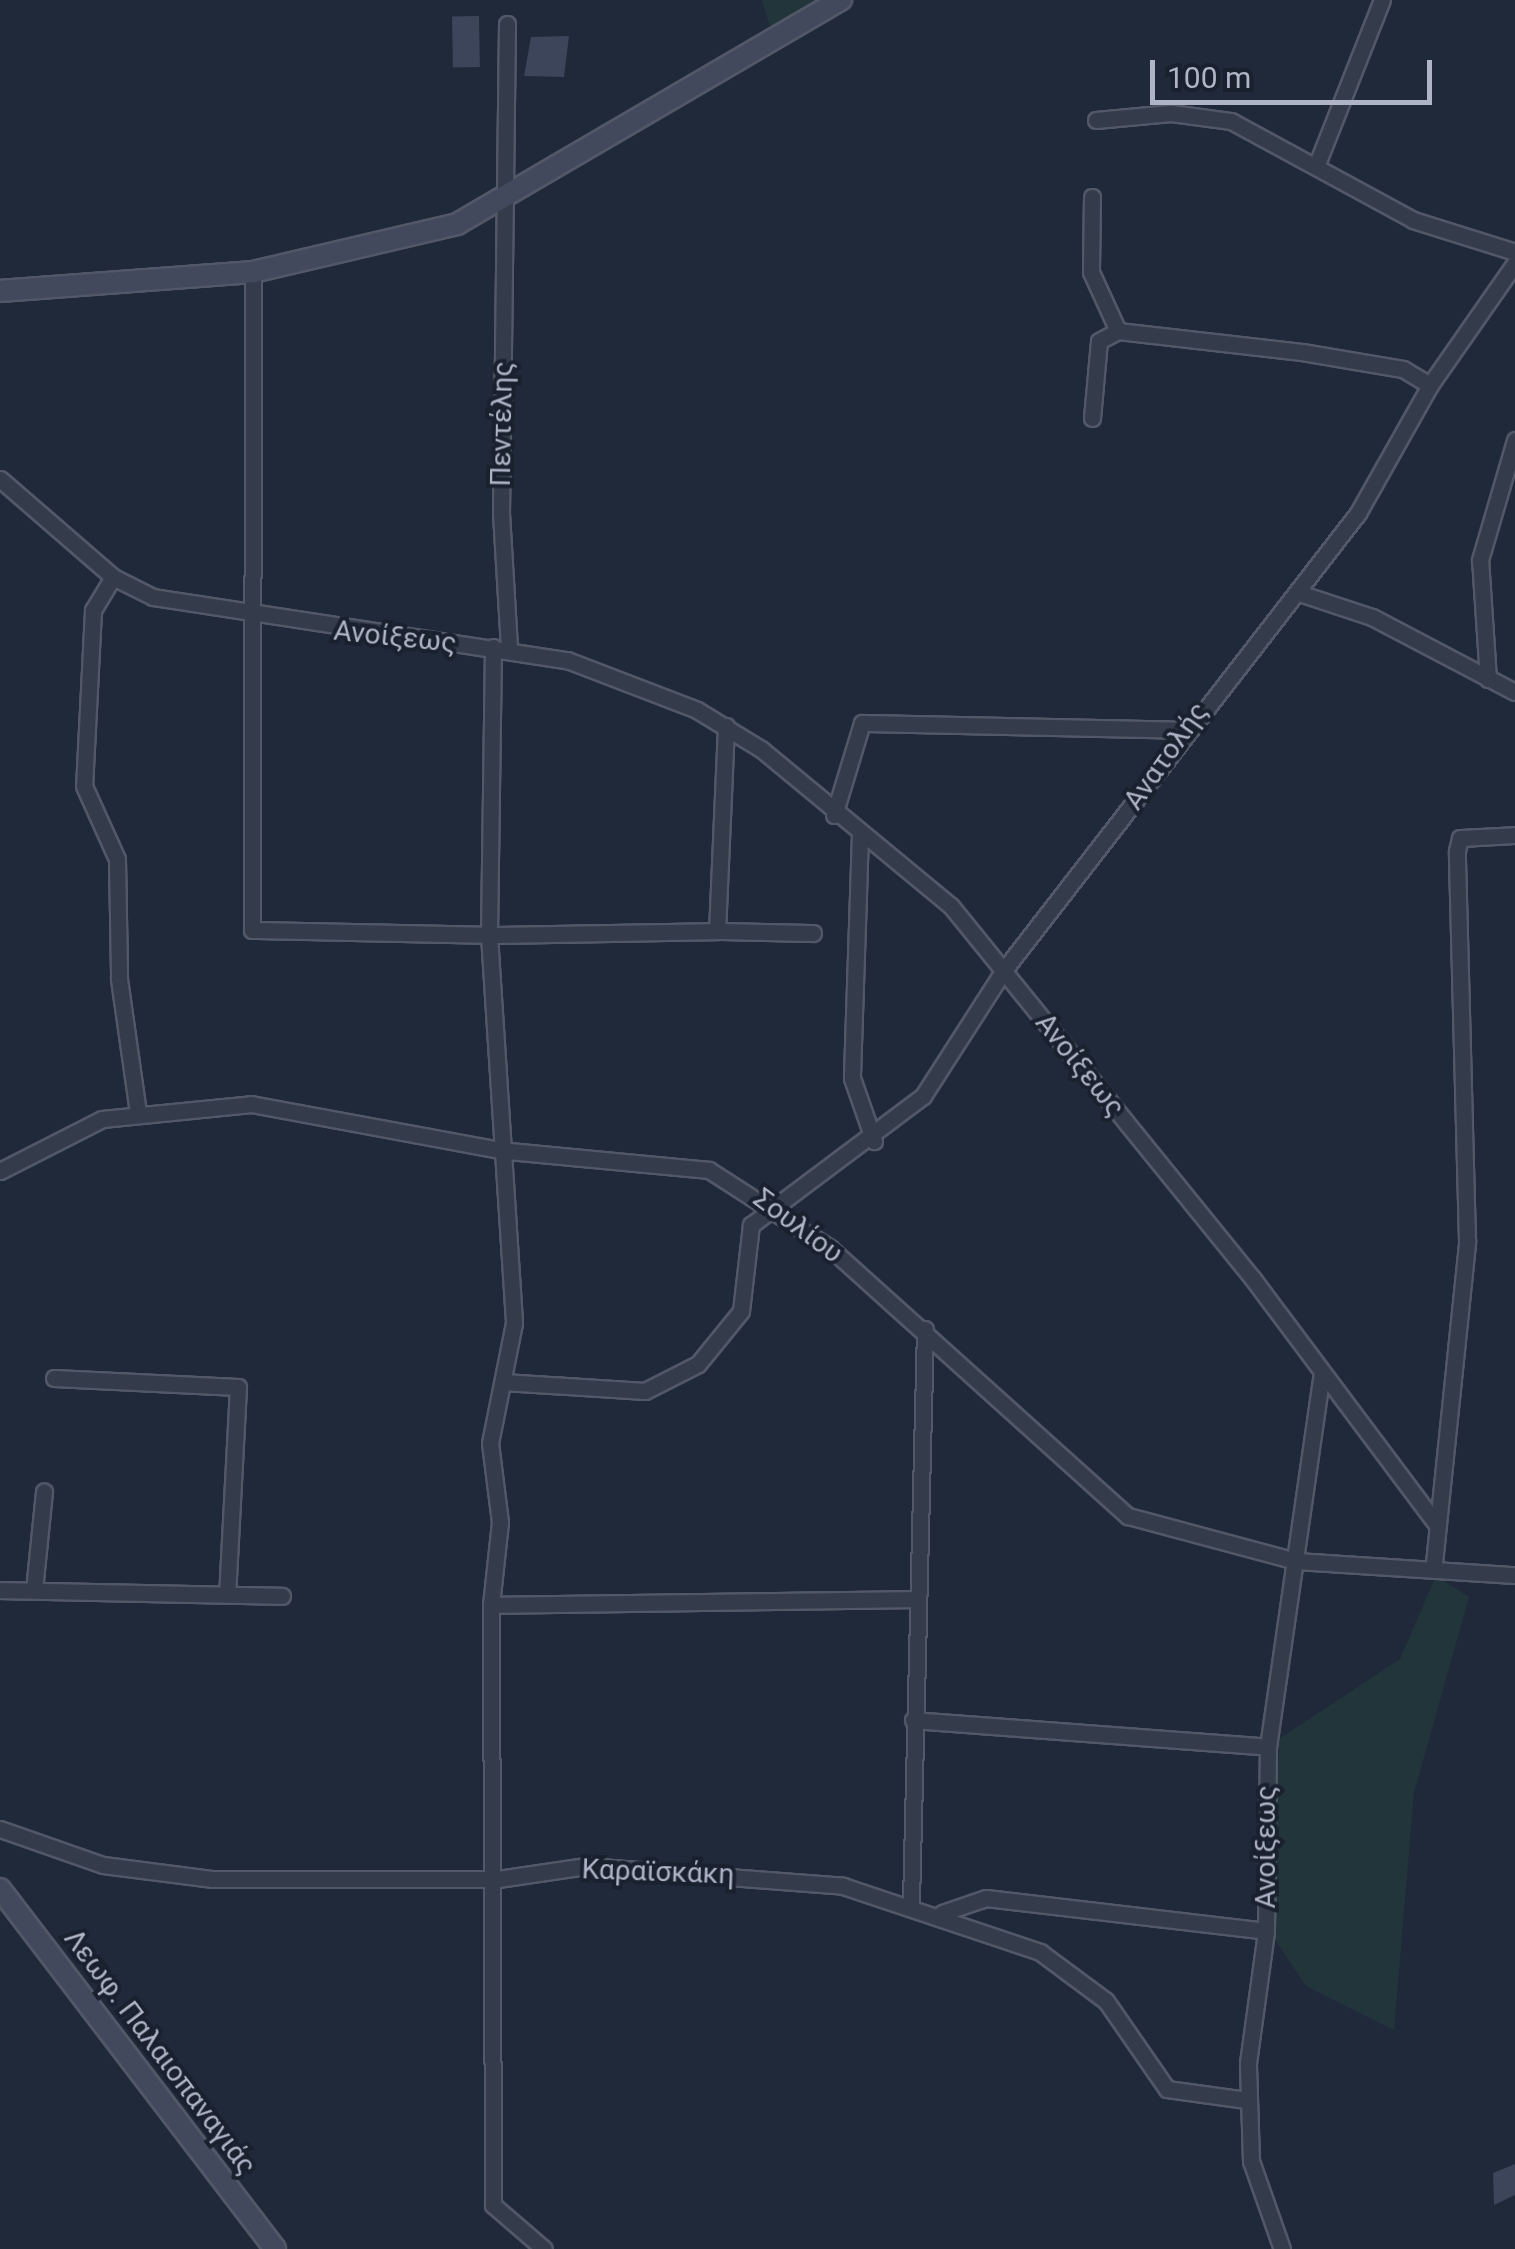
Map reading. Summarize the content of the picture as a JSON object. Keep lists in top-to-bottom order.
{
  "streets": {
    "street": [
      "Πεντέλης",
      "Ανοίξεως",
      "Ανατολής",
      "Σουλίου",
      "Καραϊσκάκη",
      "Λεωφ. Παλαιοπαναγιάς"
    ]
  },
  "crossings": [
    ["Πεντέλης", "Ανοίξεως"],
    ["Πεντέλης", "Σουλίου"],
    ["Πεντέλης", "Καραϊσκάκη"],
    ["Ανοίξεως", "Ανατολής"],
    ["Ανοίξεως", "Σουλίου"],
    ["Ανοίξεως", "Καραϊσκάκη"],
    ["Ανατολής", "Σουλίου"]
  ],
  "scale_bar": "100 m"
}
